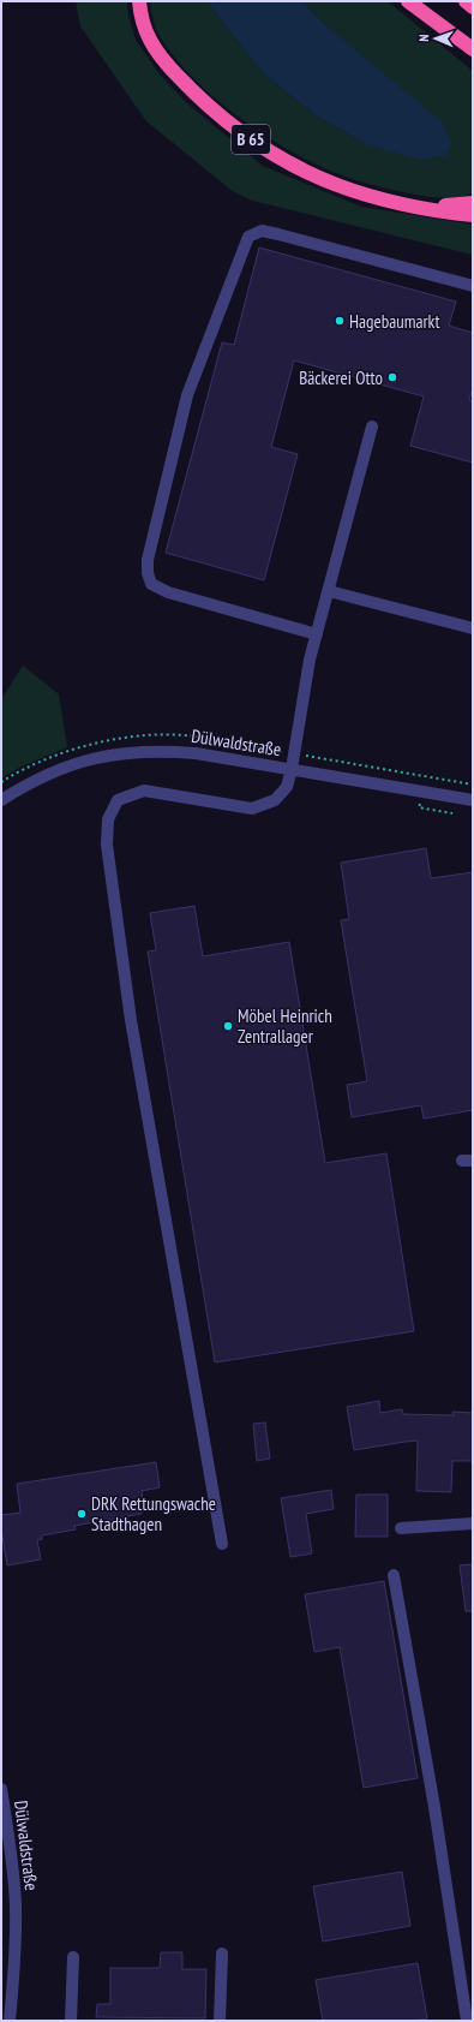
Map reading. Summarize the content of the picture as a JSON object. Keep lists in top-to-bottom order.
{
  "streets": {
    "highway": ["B 65"],
    "street": ["Dülwaldstraße"]
  },
  "places": [
    "Hagebaumarkt",
    "Bäckerei Otto",
    "Möbel Heinrich Zentrallager",
    "DRK Rettungswache Stadthagen"
  ],
  "north": "left"
}
